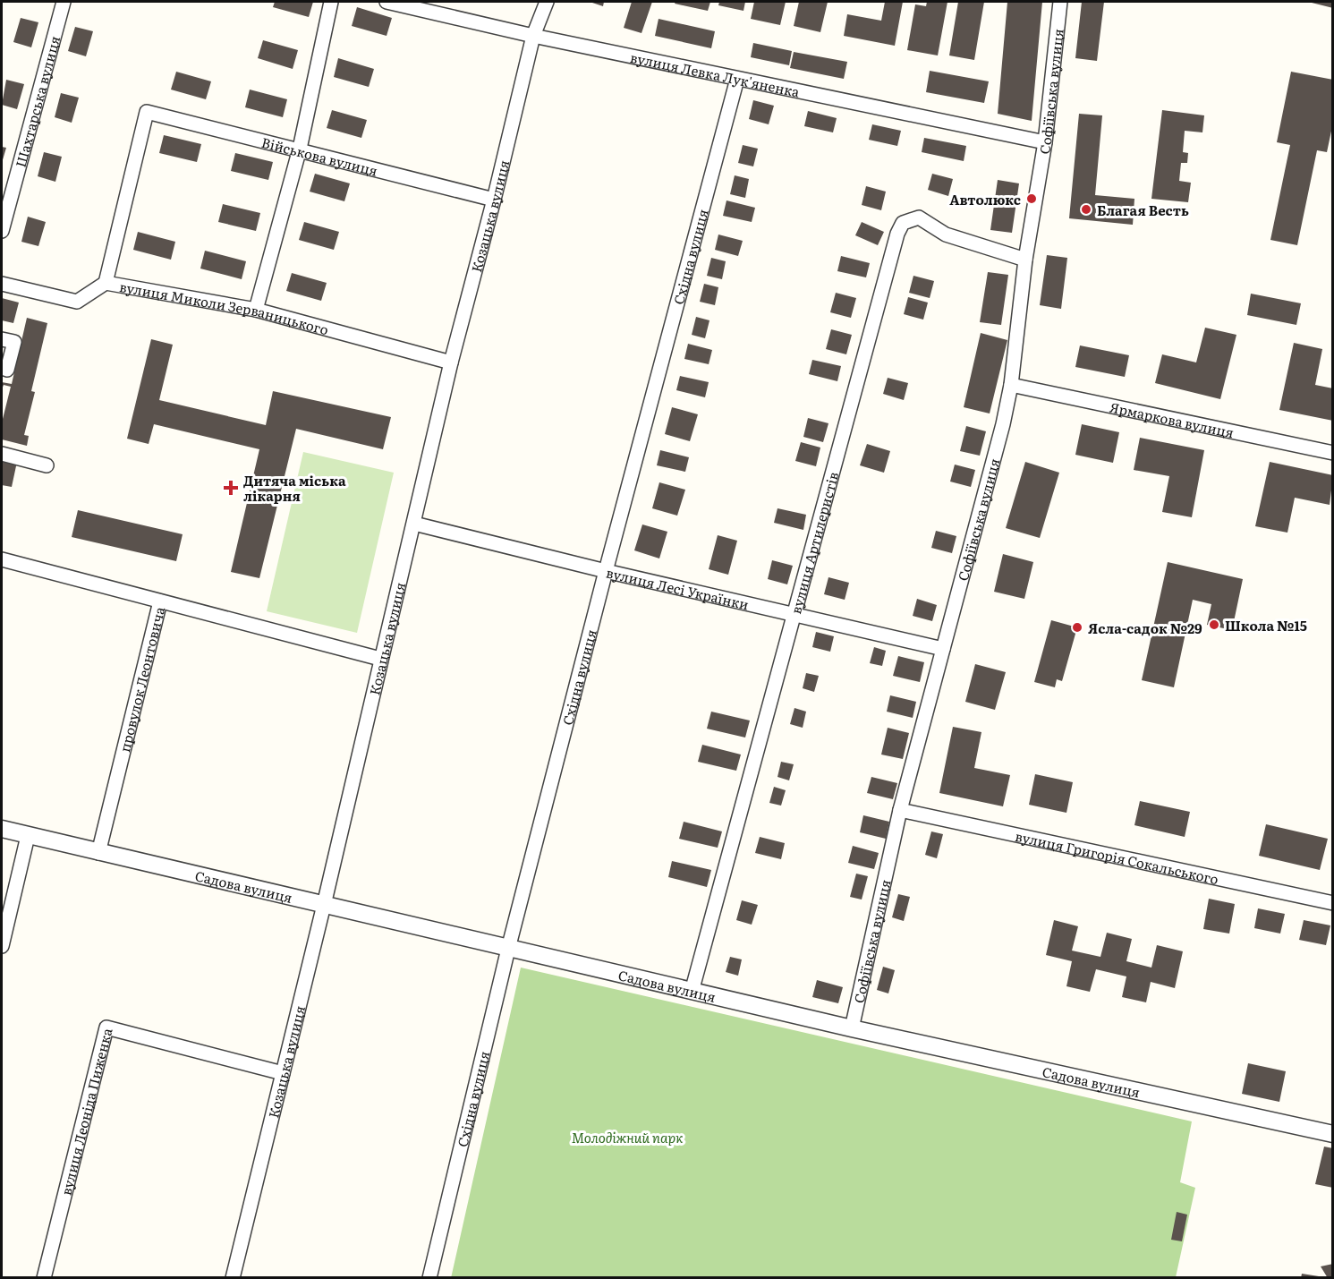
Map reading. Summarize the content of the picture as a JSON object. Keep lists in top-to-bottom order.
{
  "streets": {
    "street": [
      "вулиця Левка Лук'яненка",
      "Софіївська вулиця",
      "Шахтарська вулиця",
      "Військова вулиця",
      "Козацька вулиця",
      "Східна вулиця",
      "вулиця Миколи Зерваницького",
      "Ярмаркова вулиця",
      "вулиця Артилеристів",
      "вулиця Лесі Українки",
      "провулок Леонтовича",
      "вулиця Григорія Сокальського",
      "Садова вулиця",
      "вулиця Леоніда Пиженка"
    ]
  },
  "crossings": [
    ["вулиця Левка Лук'яненка", "Софіївська вулиця"],
    ["вулиця Левка Лук'яненка", "Козацька вулиця"],
    ["вулиця Левка Лук'яненка", "Східна вулиця"],
    ["Софіївська вулиця", "Ярмаркова вулиця"],
    ["Софіївська вулиця", "вулиця Артилеристів"],
    ["Софіївська вулиця", "вулиця Лесі Українки"],
    ["Софіївська вулиця", "вулиця Григорія Сокальського"],
    ["Софіївська вулиця", "Садова вулиця"],
    ["Військова вулиця", "Козацька вулиця"],
    ["Військова вулиця", "вулиця Миколи Зерваницького"],
    ["Козацька вулиця", "вулиця Миколи Зерваницького"],
    ["Козацька вулиця", "вулиця Лесі Українки"],
    ["Козацька вулиця", "провулок Леонтовича"],
    ["Козацька вулиця", "Садова вулиця"],
    ["Козацька вулиця", "вулиця Леоніда Пиженка"],
    ["Східна вулиця", "вулиця Лесі Українки"],
    ["Східна вулиця", "Садова вулиця"],
    ["вулиця Артилеристів", "вулиця Лесі Українки"],
    ["вулиця Артилеристів", "Садова вулиця"],
    ["провулок Леонтовича", "Садова вулиця"]
  ],
  "parks": ["Молодіжний парк"],
  "places": {
    "other": [
      "Автолюкс",
      "Благая Весть",
      "Школа №15",
      "Ясла-садок №29"
    ],
    "health": ["Дитяча міська лікарня"]
  }
}
